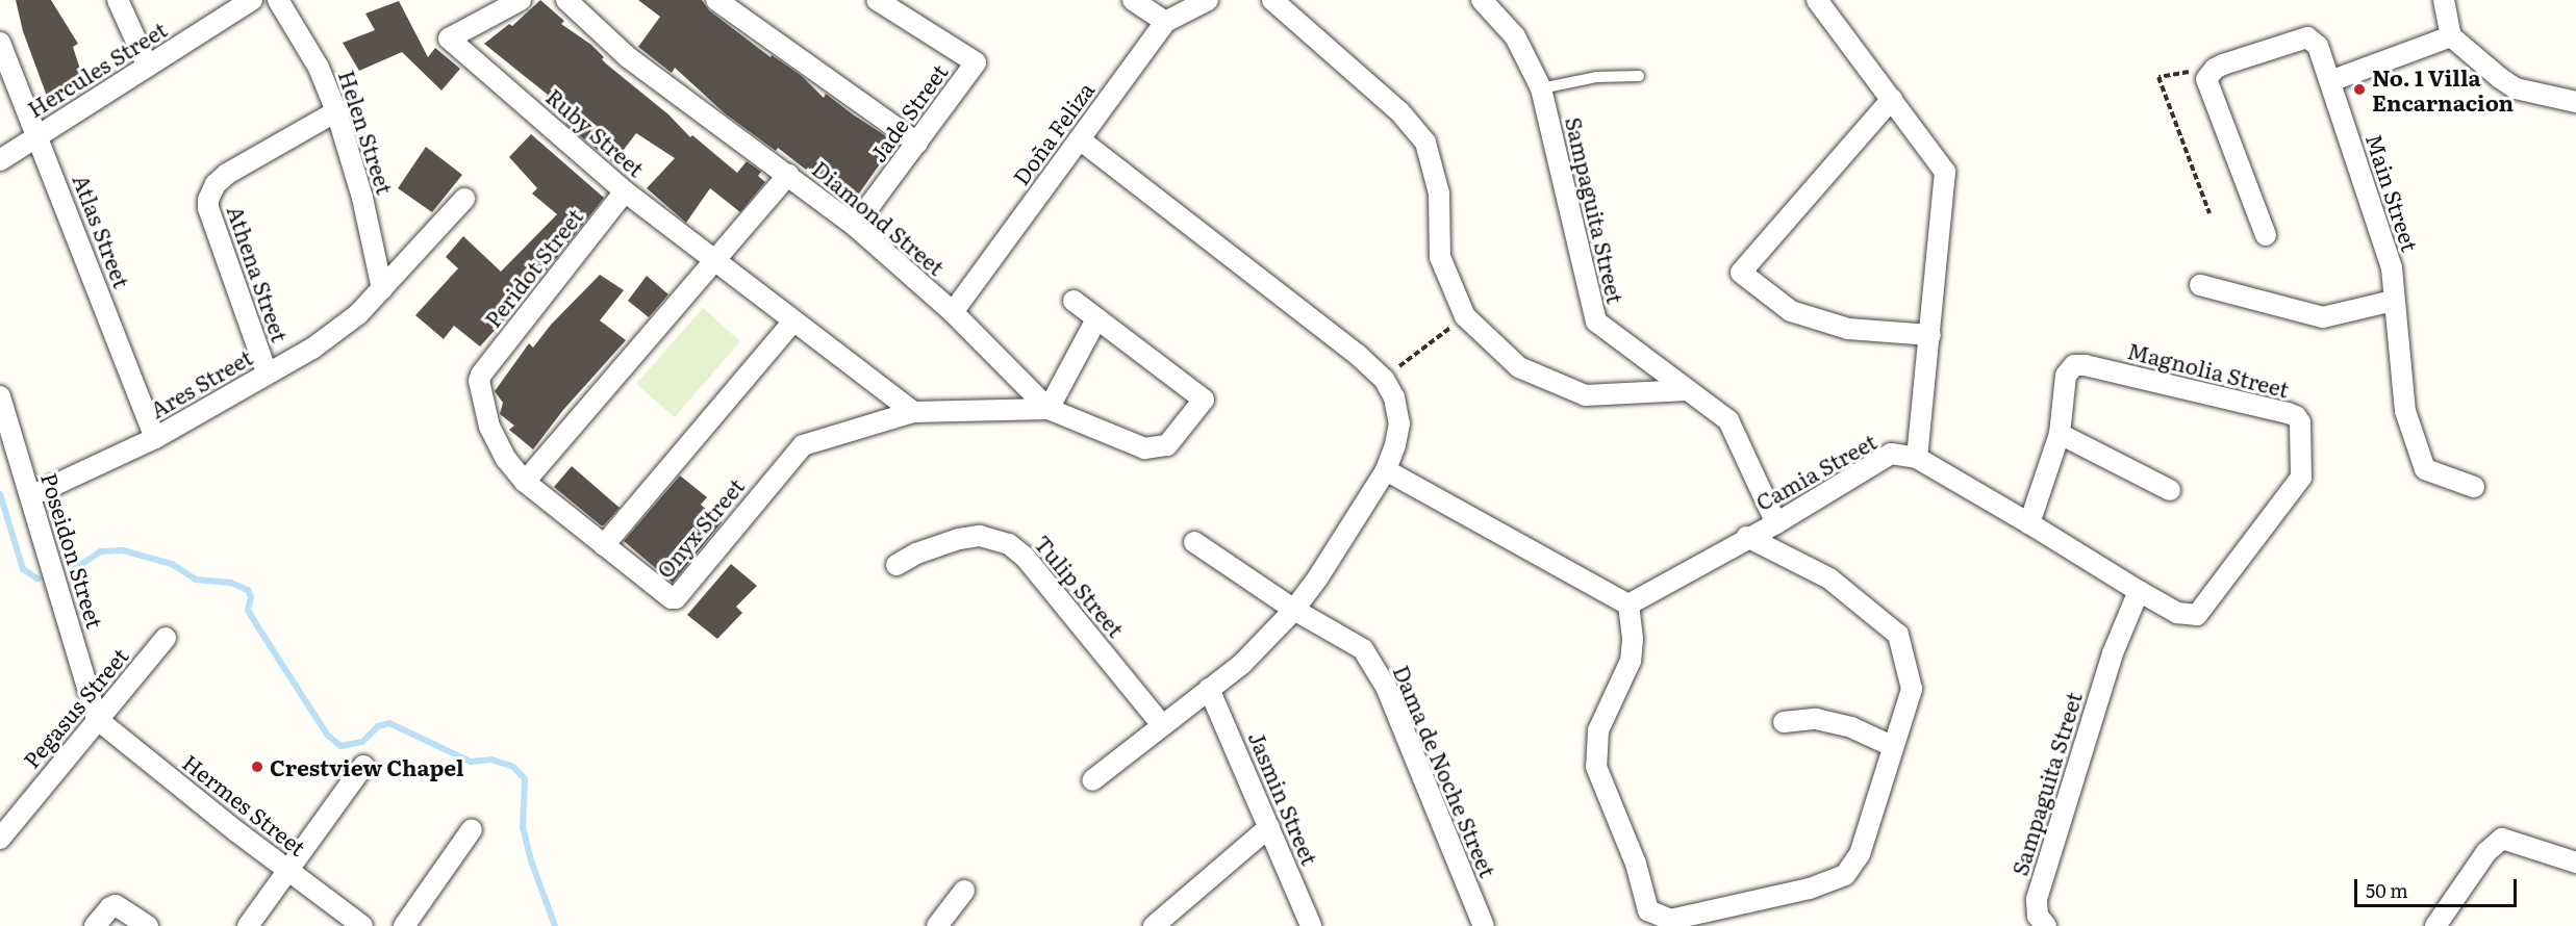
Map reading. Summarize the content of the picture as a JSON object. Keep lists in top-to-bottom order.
{
  "streets": {
    "street": [
      "Hercules Street",
      "Jade Street",
      "Helen Street",
      "Ruby Street",
      "Doña Feliza",
      "Main Street",
      "Sampaguita Street",
      "Diamond Street",
      "Atlas Street",
      "Peridot Street",
      "Athena Street",
      "Magnolia Street",
      "Ares Street",
      "Camia Street",
      "Onyx Street",
      "Poseidon Street",
      "Tulip Street",
      "Pegasus Street",
      "Dama de Noche Street",
      "Jasmin Street",
      "Hermes Street"
    ]
  },
  "crossings": [
    ["Hercules Street", "Atlas Street"],
    ["Jade Street", "Diamond Street"],
    ["Helen Street", "Athena Street"],
    ["Helen Street", "Ares Street"],
    ["Ruby Street", "Peridot Street"],
    ["Ruby Street", "Onyx Street"],
    ["Doña Feliza", "Diamond Street"],
    ["Sampaguita Street", "Magnolia Street"],
    ["Sampaguita Street", "Camia Street"],
    ["Diamond Street", "Onyx Street"],
    ["Atlas Street", "Ares Street"],
    ["Peridot Street", "Onyx Street"],
    ["Athena Street", "Ares Street"],
    ["Magnolia Street", "Camia Street"],
    ["Ares Street", "Poseidon Street"],
    ["Poseidon Street", "Pegasus Street"],
    ["Poseidon Street", "Hermes Street"],
    ["Pegasus Street", "Hermes Street"]
  ],
  "places": ["No. 1 Villa Encarnacion", "Crestview Chapel"],
  "scale_bar": "50 m"
}
